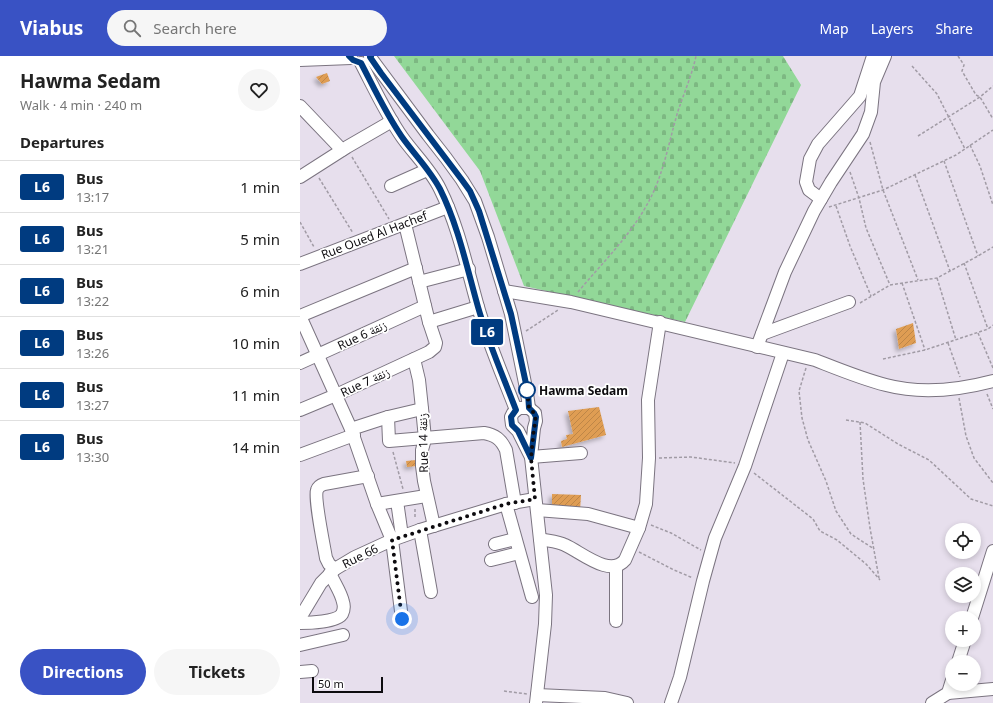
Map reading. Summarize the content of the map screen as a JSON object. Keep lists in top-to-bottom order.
{
  "streets": {
    "street": [
      "Rue Oued Al Hachef",
      "Rue 6 زنقة",
      "Rue 7 زنقة",
      "Rue 14 زنقة",
      "Rue 66"
    ]
  },
  "crossings": [
    ["Rue 7 زنقة", "Rue 14 زنقة"],
    ["Rue 14 زنقة", "Rue 66"]
  ],
  "places": ["Hawma Sedam"],
  "lines": ["bus line L6"],
  "scale_bar": "50 m",
  "page": {
    "header": "Viabus",
    "search": "Search here",
    "nav": ["Map", "Layers", "Share"],
    "heading": [
      ["Hawma Sedam", "Walk · 4 min · 240 m"],
      "Departures"
    ],
    "on_map": "L6",
    "list": [
      {
        "mark": "L6",
        "name": "Bus",
        "note": "13:17",
        "value": "1 min"
      },
      {
        "mark": "L6",
        "name": "Bus",
        "note": "13:21",
        "value": "5 min"
      },
      {
        "mark": "L6",
        "name": "Bus",
        "note": "13:22",
        "value": "6 min"
      },
      {
        "mark": "L6",
        "name": "Bus",
        "note": "13:26",
        "value": "10 min"
      },
      {
        "mark": "L6",
        "name": "Bus",
        "note": "13:27",
        "value": "11 min"
      },
      {
        "mark": "L6",
        "name": "Bus",
        "note": "13:30",
        "value": "14 min"
      }
    ],
    "map_buttons": ["+", "−"],
    "buttons": ["Directions", "Tickets"],
    "scale": "50 m"
  }
}
